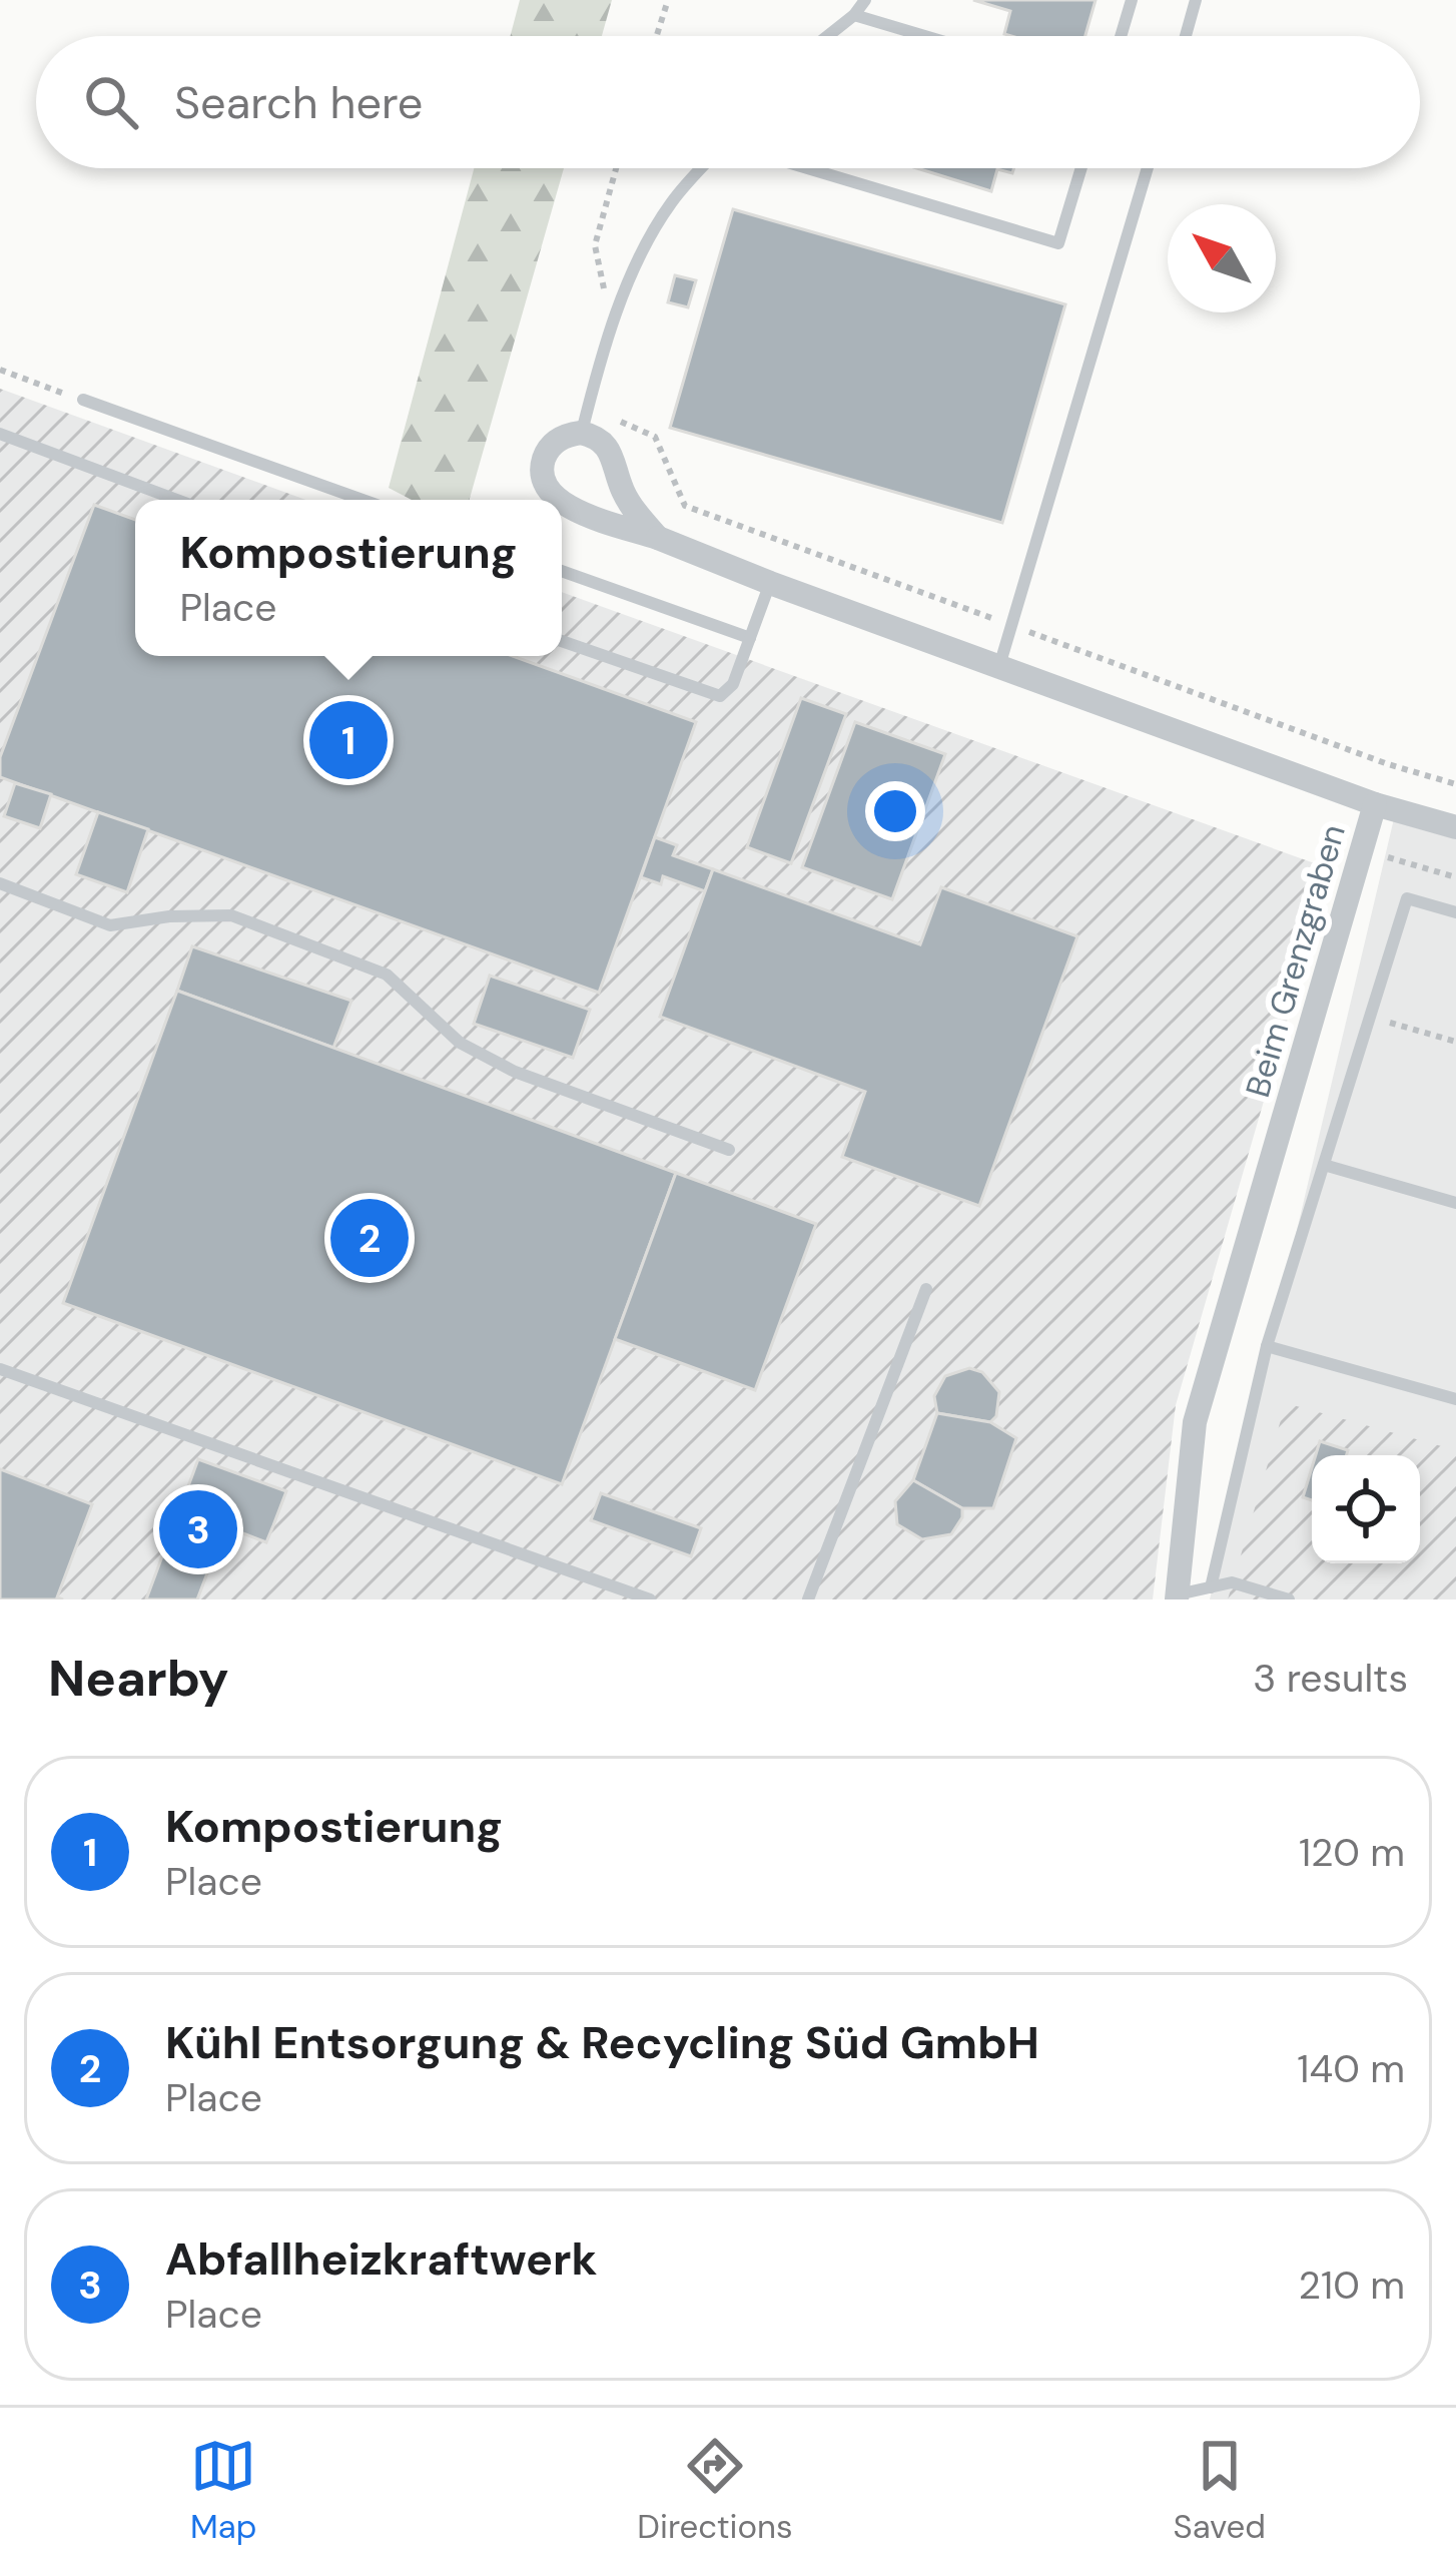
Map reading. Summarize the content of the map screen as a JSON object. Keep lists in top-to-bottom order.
{
  "streets": {
    "street": ["Beim Grenzgraben"]
  },
  "north": "top left",
  "page": {
    "search": "Search here",
    "popup": ["Kompostierung", "Place"],
    "pins": ["1", "2", "3"],
    "heading": ["Nearby", "3 results"],
    "list": [
      {
        "mark": "1",
        "name": "Kompostierung",
        "note": "Place",
        "value": "120 m"
      },
      {
        "mark": "2",
        "name": "Kühl Entsorgung & Recycling Süd GmbH",
        "note": "Place",
        "value": "140 m"
      },
      {
        "mark": "3",
        "name": "Abfallheizkraftwerk",
        "note": "Place",
        "value": "210 m"
      }
    ],
    "nav": ["Map", "Directions", "Saved"]
  }
}
